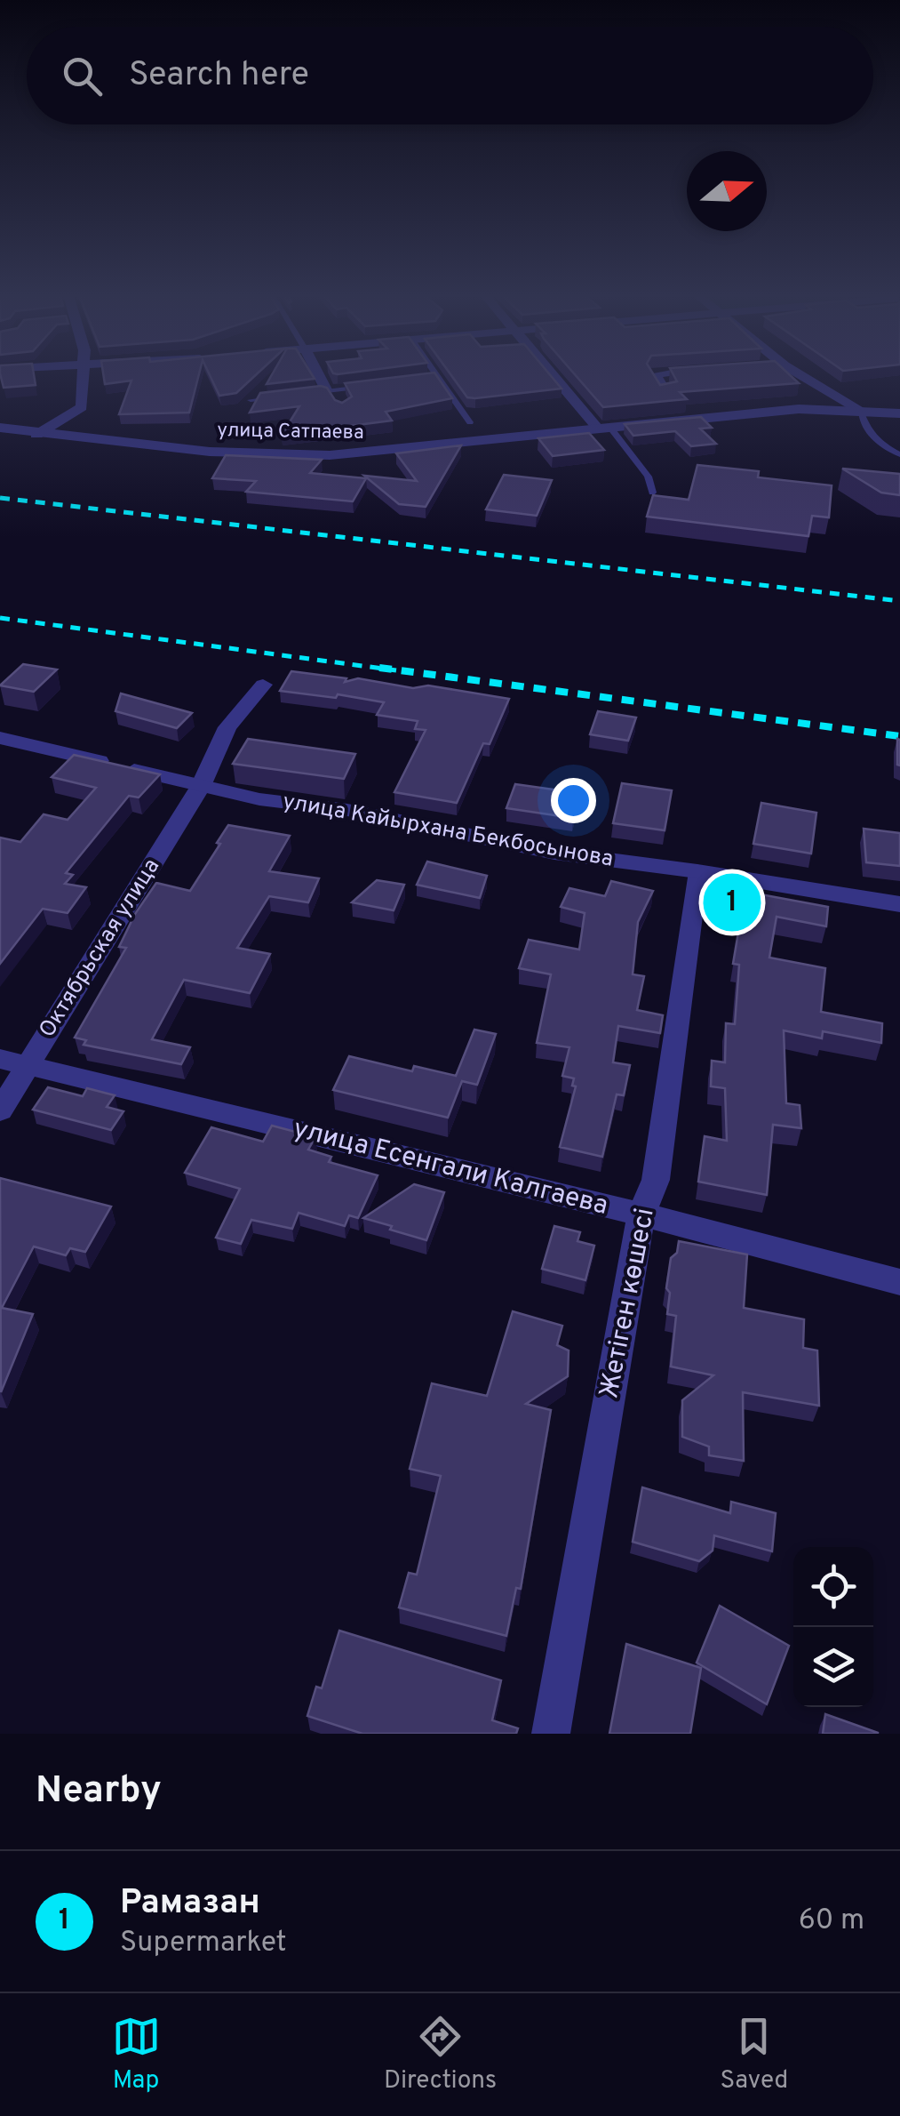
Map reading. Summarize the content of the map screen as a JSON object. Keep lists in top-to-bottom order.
{
  "streets": {
    "street": [
      "улица Сатпаева",
      "улица Кайырхана Бекбосынова",
      "Октябрьская улица",
      "улица Есенгали Калгаева",
      "Жетіген көшесі"
    ]
  },
  "crossings": [
    ["улица Кайырхана Бекбосынова", "Октябрьская улица"],
    ["улица Кайырхана Бекбосынова", "Жетіген көшесі"],
    ["Октябрьская улица", "улица Есенгали Калгаева"],
    ["улица Есенгали Калгаева", "Жетіген көшесі"]
  ],
  "north": "right",
  "page": {
    "search": "Search here",
    "pins": "1",
    "heading": "Nearby",
    "list": [
      {
        "mark": "1",
        "name": "Рамазан",
        "note": "Supermarket",
        "value": "60 m"
      }
    ],
    "nav": ["Map", "Directions", "Saved"]
  }
}
